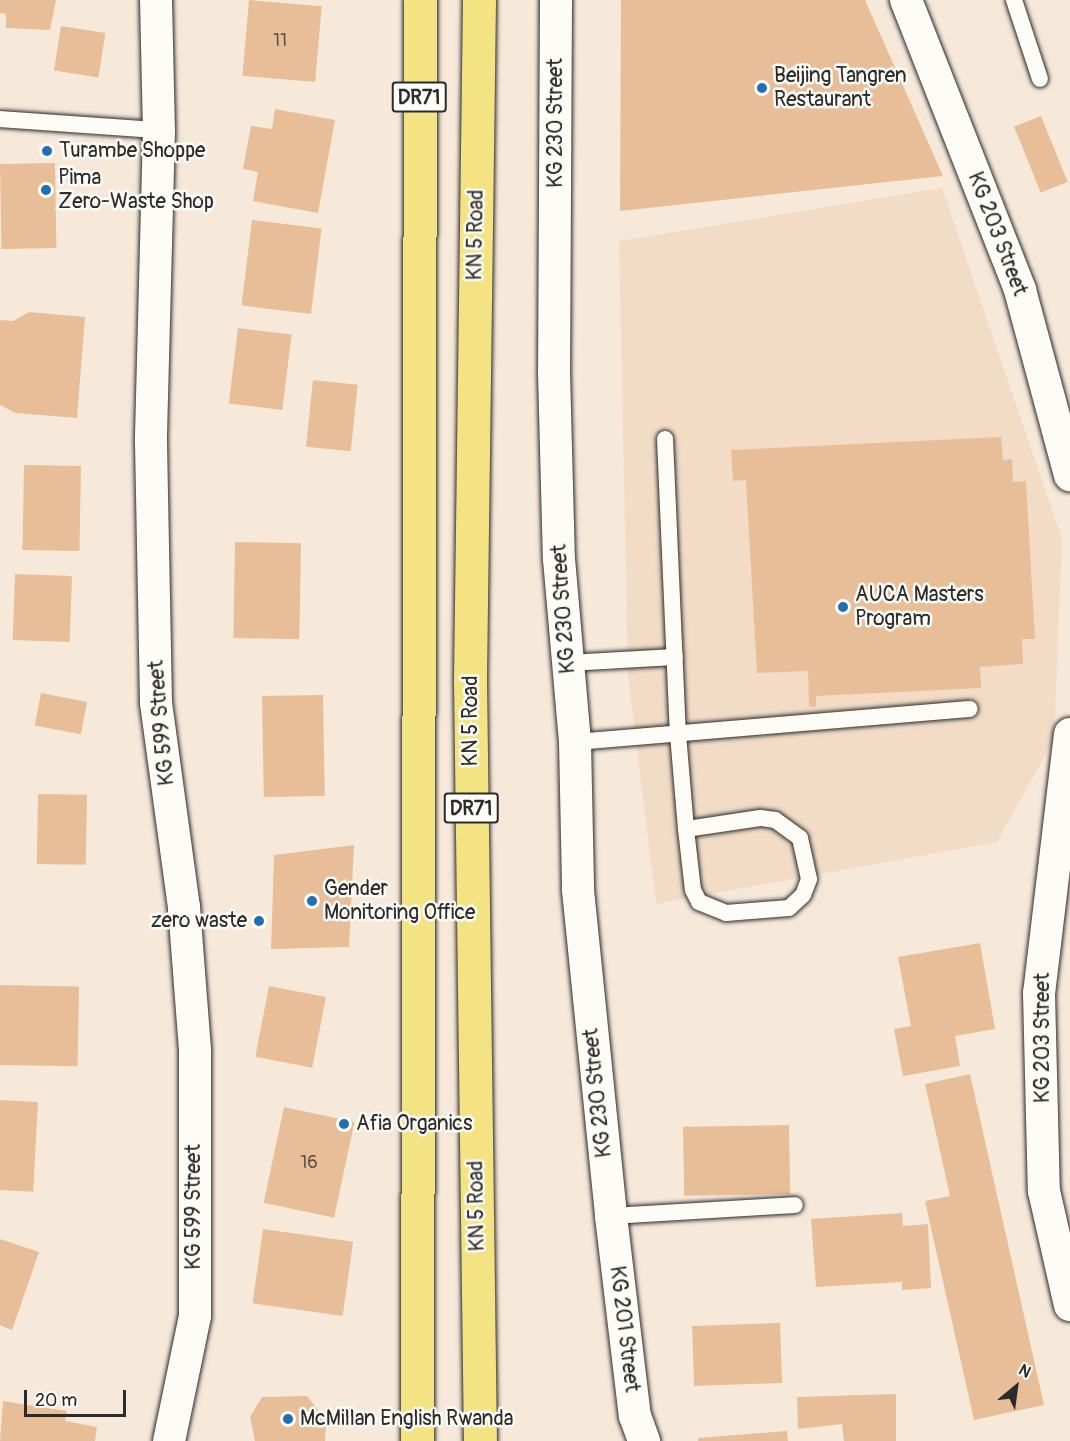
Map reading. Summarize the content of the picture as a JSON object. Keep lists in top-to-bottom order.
{
  "streets": {
    "main road": ["DR71", "KN 5 Road"],
    "street": [
      "KG 230 Street",
      "KG 203 Street",
      "KG 599 Street",
      "KG 201 Street"
    ]
  },
  "crossings": [
    ["KG 230 Street", "KG 201 Street"]
  ],
  "places": [
    "Beijing Tangren Restaurant",
    "Turambe Shoppe",
    "Pima Zero-Waste Shop",
    "AUCA Masters Program",
    "Gender Monitoring Office",
    "zero waste",
    "Afia Organics",
    "McMillan English Rwanda"
  ],
  "house_numbers": ["11", "16"],
  "scale_bar": "20 m",
  "north": "top right"
}
